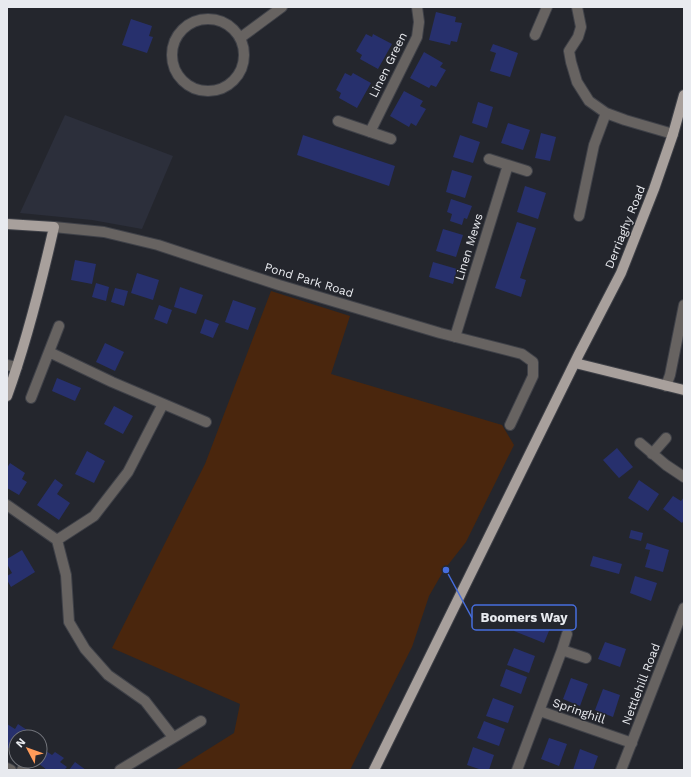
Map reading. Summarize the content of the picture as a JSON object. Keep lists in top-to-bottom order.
{
  "streets": {
    "main road": ["Derriaghy Road", "Pond Park Road"],
    "street": [
      "Linen Green",
      "Linen Mews",
      "Nettlehill Road",
      "Springhill"
    ]
  },
  "crossings": [
    ["Linen Mews", "Pond Park Road"],
    ["Nettlehill Road", "Springhill"]
  ],
  "places": ["Boomers Way"],
  "north": "top left"
}
